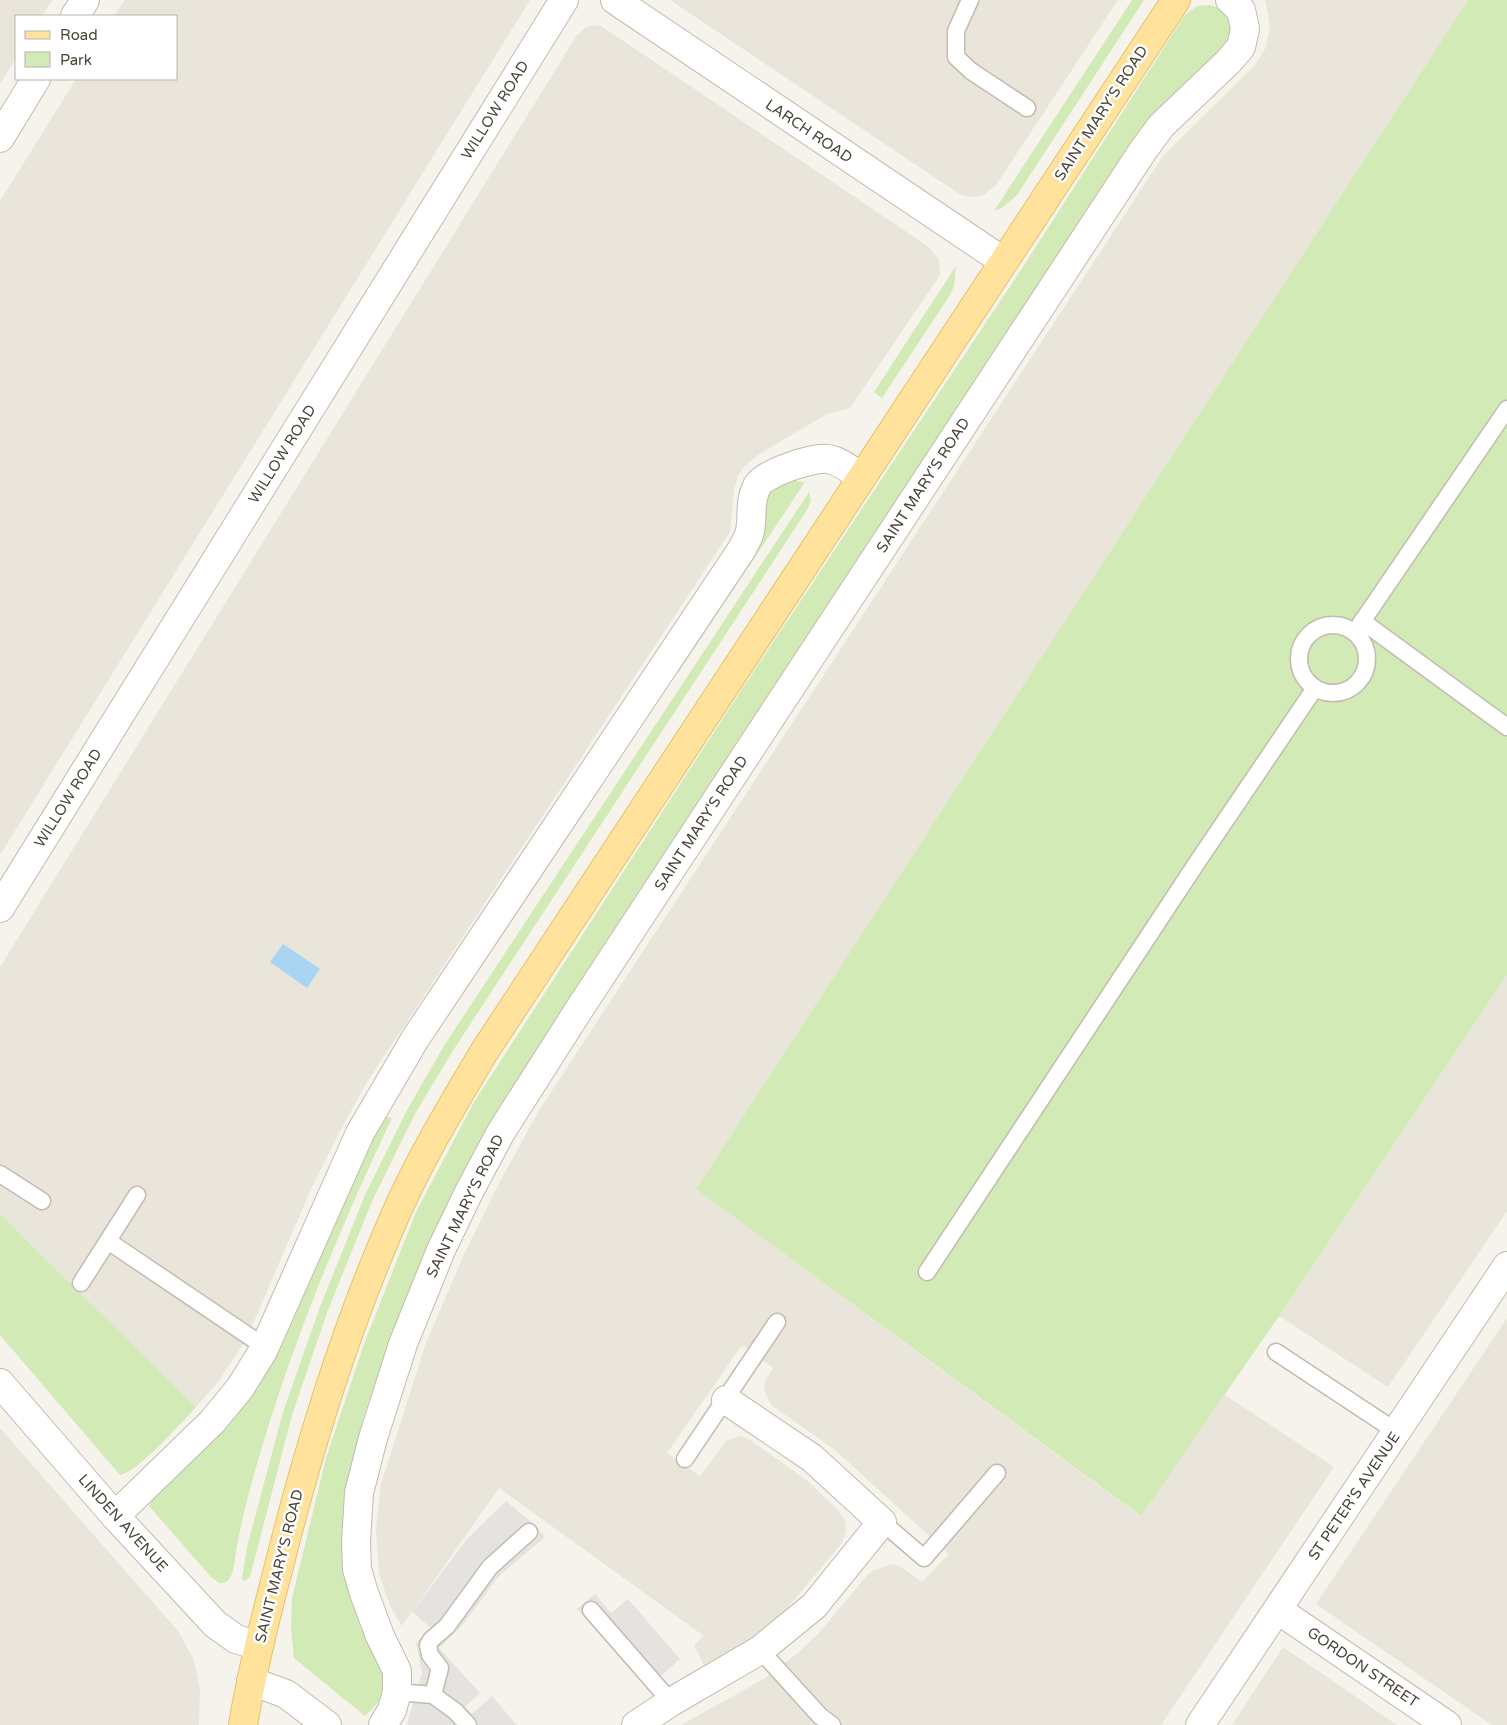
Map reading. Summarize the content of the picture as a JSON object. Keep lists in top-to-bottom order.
{
  "streets": {
    "main road": ["SAINT MARY'S ROAD"],
    "street": [
      "WILLOW ROAD",
      "LARCH ROAD",
      "ST PETER'S AVENUE",
      "LINDEN AVENUE",
      "GORDON STREET"
    ]
  },
  "crossings": [
    ["SAINT MARY'S ROAD", "LARCH ROAD"],
    ["SAINT MARY'S ROAD", "LINDEN AVENUE"],
    ["ST PETER'S AVENUE", "GORDON STREET"]
  ],
  "legend": ["Road", "Park"]
}
